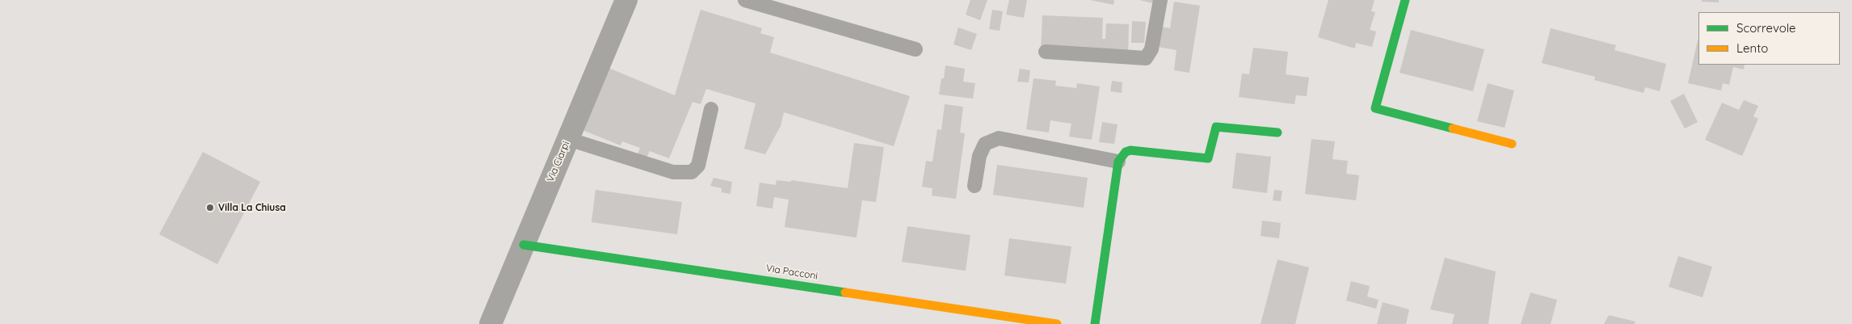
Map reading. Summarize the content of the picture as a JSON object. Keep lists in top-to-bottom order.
{
  "streets": {
    "street": ["Via Ciarpi", "Via Pacconi"]
  },
  "crossings": [
    ["Via Ciarpi", "Via Pacconi"]
  ],
  "places": ["Villa La Chiusa"],
  "legend": ["Scorrevole", "Lento"]
}
